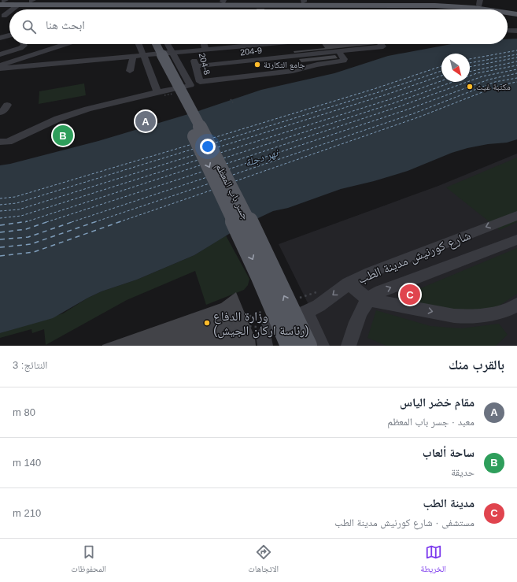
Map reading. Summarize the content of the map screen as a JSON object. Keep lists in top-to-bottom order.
{
  "streets": {
    "main road": ["جسر باب المعظم"],
    "street": ["204-9", "204-8", "شارع كورنيش مدينة الطب"]
  },
  "crossings": [
    ["204-9", "204-8"]
  ],
  "water": ["نهر دجلة"],
  "places": ["جامع التكارتة", "مكتبة غيث", "وزارة الدفاع (رئاسة اركان الجيش)"],
  "north": "bottom right",
  "page": {
    "search": "ابحث هنا",
    "pins": ["A", "B", "C"],
    "heading": ["بالقرب منك", "النتائج: 3"],
    "list": [
      {
        "mark": "A",
        "name": "مقام خضر الياس",
        "note": "معبد · جسر باب المعظم",
        "value": "80 m"
      },
      {
        "mark": "B",
        "name": "ساحة ألعاب",
        "note": "حديقة",
        "value": "140 m"
      },
      {
        "mark": "C",
        "name": "مدينة الطب",
        "note": "مستشفى · شارع كورنيش مدينة الطب",
        "value": "210 m"
      }
    ],
    "nav": ["الخريطة", "الاتجاهات", "المحفوظات"]
  }
}
